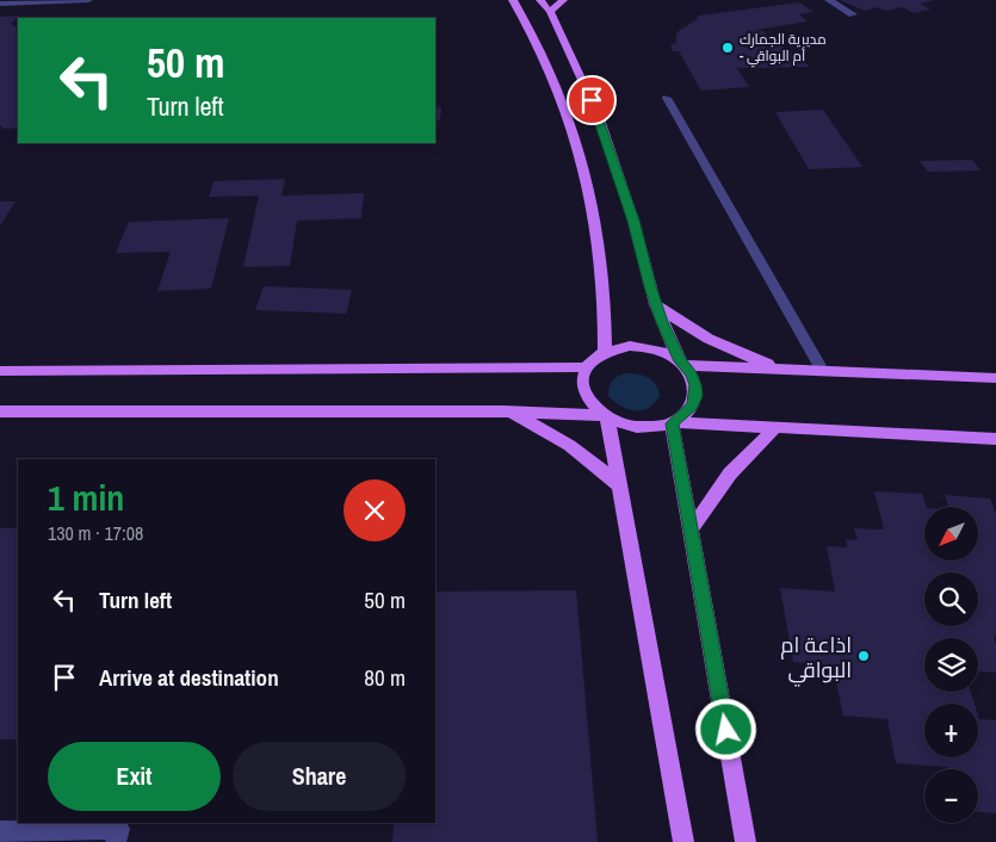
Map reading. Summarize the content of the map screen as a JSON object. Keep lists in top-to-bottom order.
{
  "places": ["مديرية الجمارك - أم البواقي", "اذاعة ام البواقي"],
  "north": "bottom left",
  "page": {
    "turn": ["50 m", "Turn left"],
    "heading": ["1 min", "130 m · 17:08"],
    "map_buttons": ["+", "−"],
    "list": [
      {
        "name": "Turn left",
        "value": "50 m"
      },
      {
        "name": "Arrive at destination",
        "value": "80 m"
      }
    ],
    "buttons": ["Exit", "Share"]
  }
}
